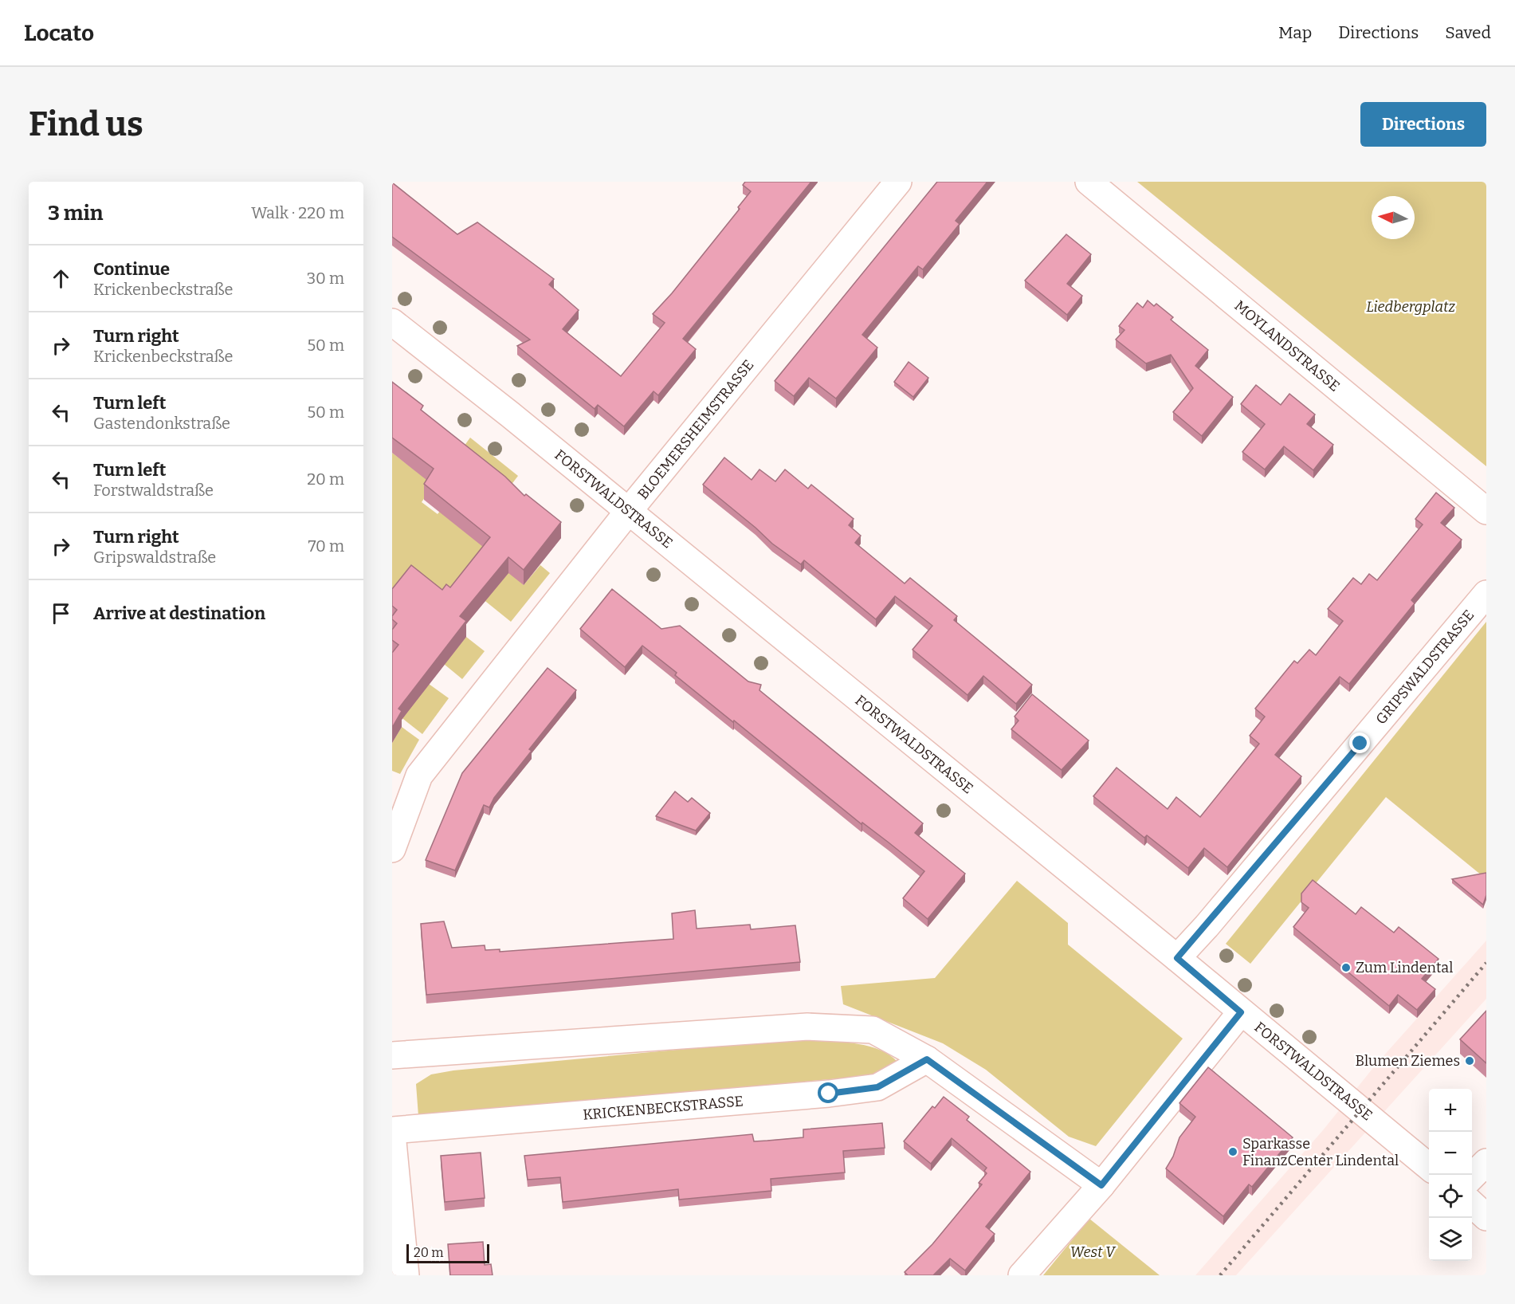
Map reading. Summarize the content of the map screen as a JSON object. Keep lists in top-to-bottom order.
{
  "streets": {
    "street": [
      "MOYLANDSTRASSE",
      "BLOEMERSHEIMSTRASSE",
      "FORSTWALDSTRASSE",
      "GRIPSWALDSTRASSE",
      "KRICKENBECKSTRASSE"
    ]
  },
  "crossings": [
    ["BLOEMERSHEIMSTRASSE", "FORSTWALDSTRASSE"],
    ["FORSTWALDSTRASSE", "GRIPSWALDSTRASSE"]
  ],
  "parks": ["Liedbergplatz", "West V"],
  "places": ["Zum Lindental", "Blumen Ziemes", "Sparkasse FinanzCenter Lindental"],
  "scale_bar": "20 m",
  "north": "left",
  "page": {
    "header": "Locato",
    "nav": ["Map", "Directions", "Saved"],
    "buttons": "Directions",
    "title": "Find us",
    "heading": ["3 min", "Walk · 220 m"],
    "list": [
      ["Continue", "Krickenbeckstraße", "30 m"],
      ["Turn right", "Krickenbeckstraße", "50 m"],
      ["Turn left", "Gastendonkstraße", "50 m"],
      ["Turn left", "Forstwaldstraße", "20 m"],
      ["Turn right", "Gripswaldstraße", "70 m"],
      "Arrive at destination"
    ],
    "map_buttons": ["+", "−"],
    "scale": "20 m"
  }
}
